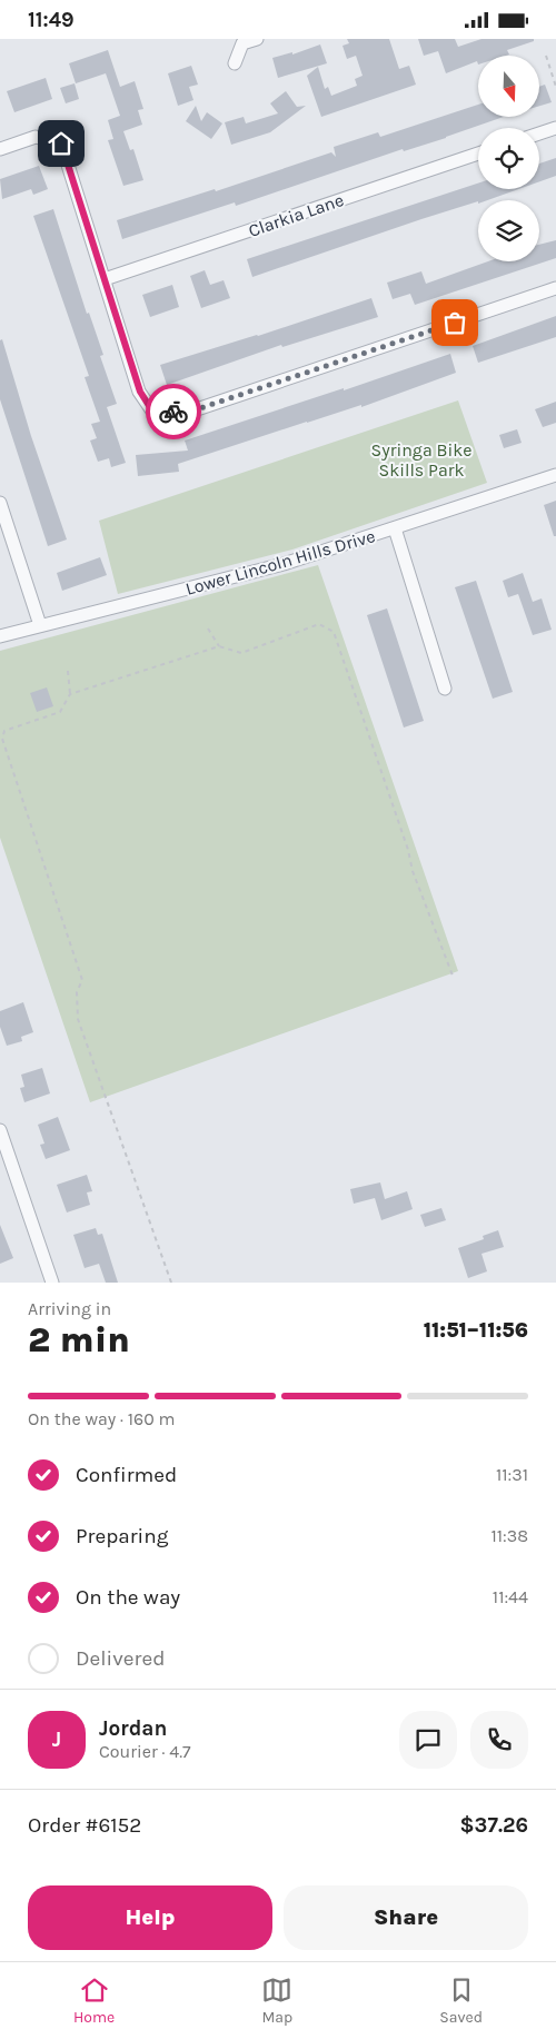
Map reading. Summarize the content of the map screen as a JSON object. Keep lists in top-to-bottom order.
{
  "streets": {
    "street": ["Clarkia Lane", "Lower Lincoln Hills Drive"]
  },
  "parks": ["Syringa Bike Skills Park"],
  "north": "bottom",
  "page": {
    "status": "11:49",
    "heading": ["2 min", "Arriving in", "11:51–11:56"],
    "panel": [
      "Jordan",
      "Courier · 4.7",
      "Order #6152",
      "$37.26"
    ],
    "bar": "On the way · 160 m",
    "list": [
      ["Confirmed", "11:31"],
      ["Preparing", "11:38"],
      ["On the way", "11:44"],
      "Delivered"
    ],
    "round": "J",
    "buttons": ["Help", "Share"],
    "tabs": ["Home", "Map", "Saved"]
  }
}
